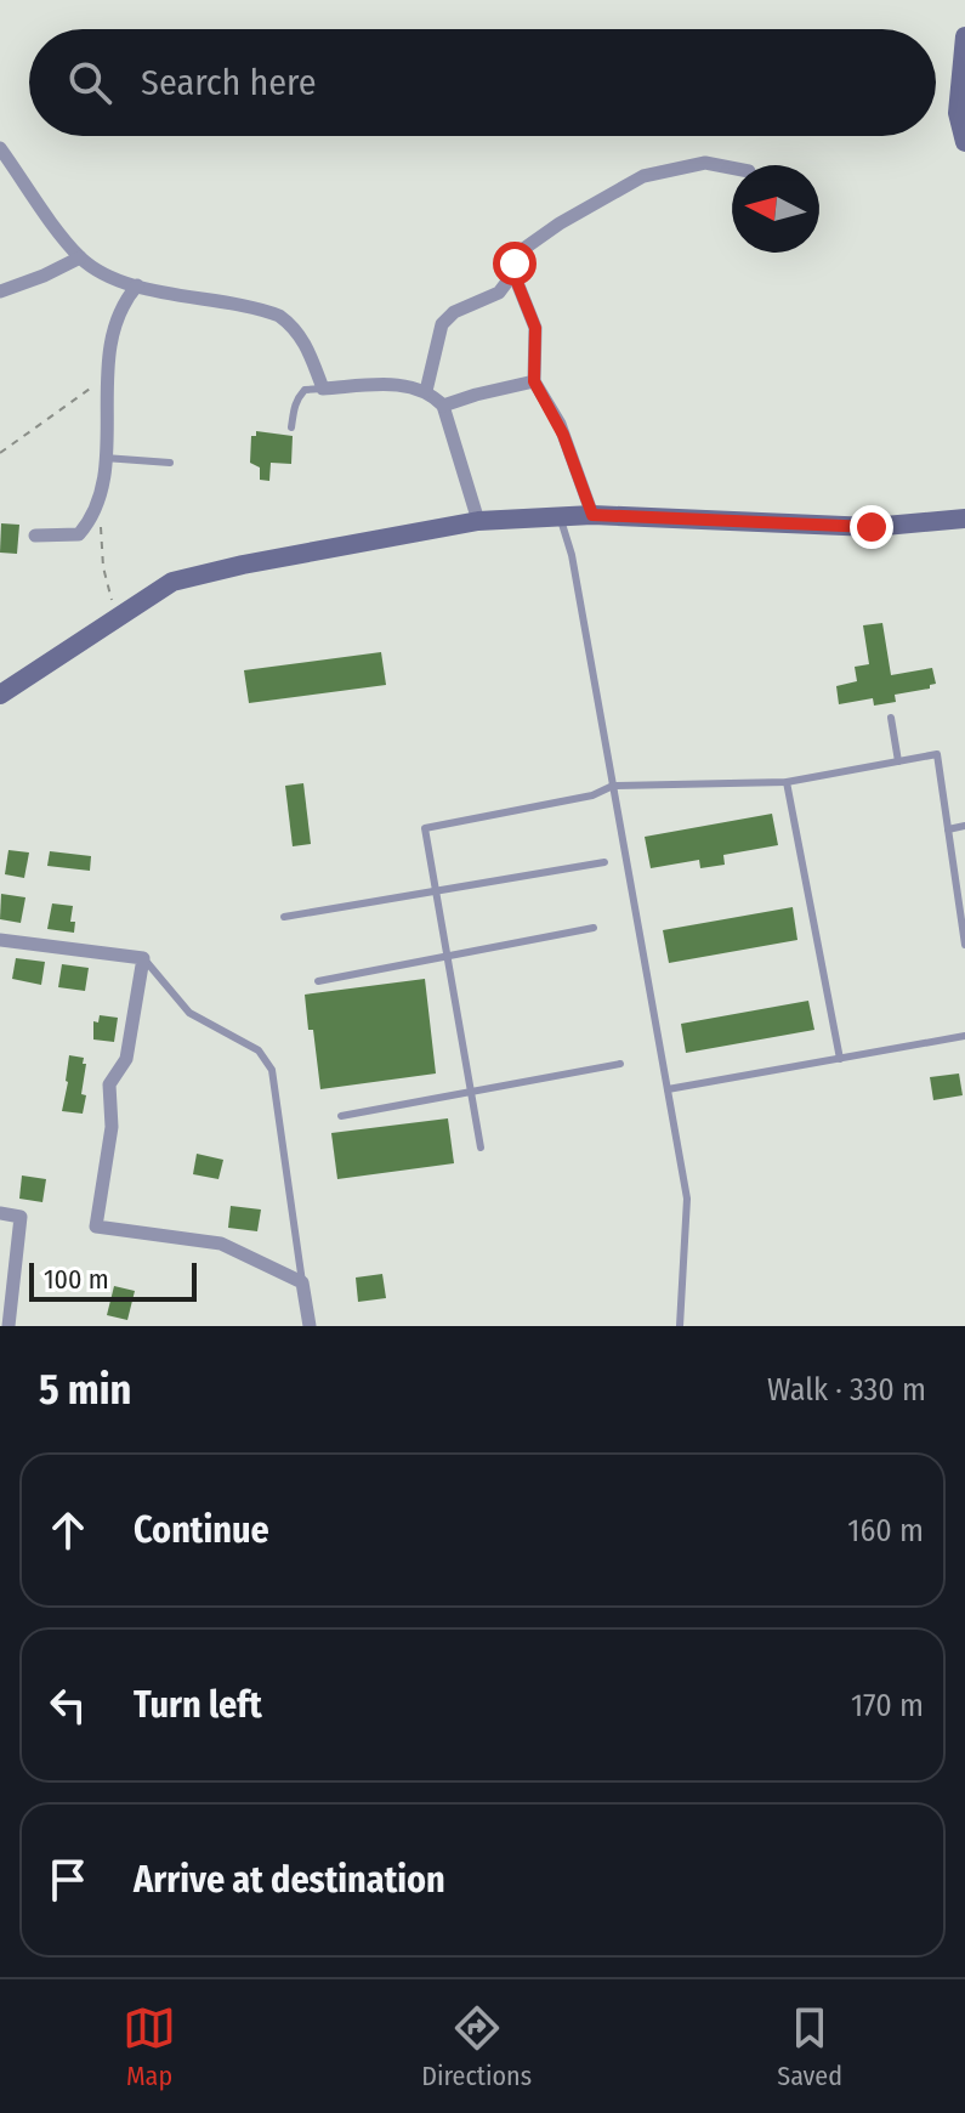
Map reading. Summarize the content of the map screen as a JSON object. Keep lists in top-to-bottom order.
{
  "scale_bar": "100 m",
  "north": "left",
  "page": {
    "search": "Search here",
    "scale": "100 m",
    "heading": ["5 min", "Walk · 330 m"],
    "list": [
      ["Continue", "160 m"],
      ["Turn left", "170 m"],
      "Arrive at destination"
    ],
    "nav": ["Map", "Directions", "Saved"]
  }
}
